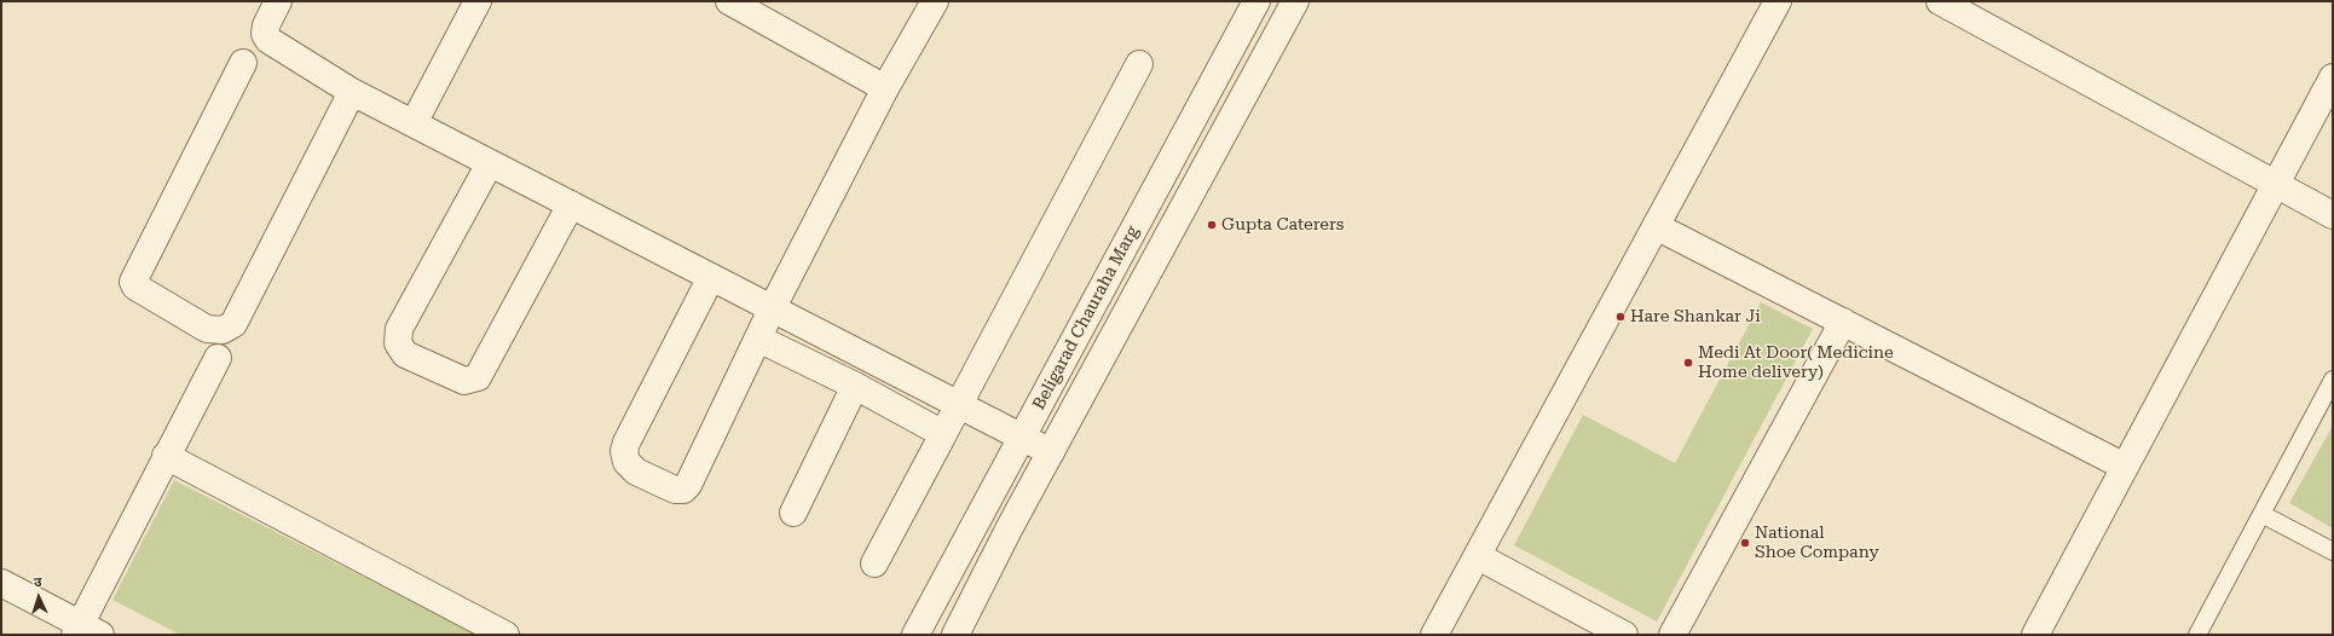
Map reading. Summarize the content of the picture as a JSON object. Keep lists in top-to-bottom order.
{
  "streets": {
    "street": ["Beligarad Chauraha Marg"]
  },
  "places": [
    "Gupta Caterers",
    "Hare Shankar Ji",
    "Medi At Door( Medicine Home delivery)",
    "National Shoe Company"
  ],
  "north": "top"
}
